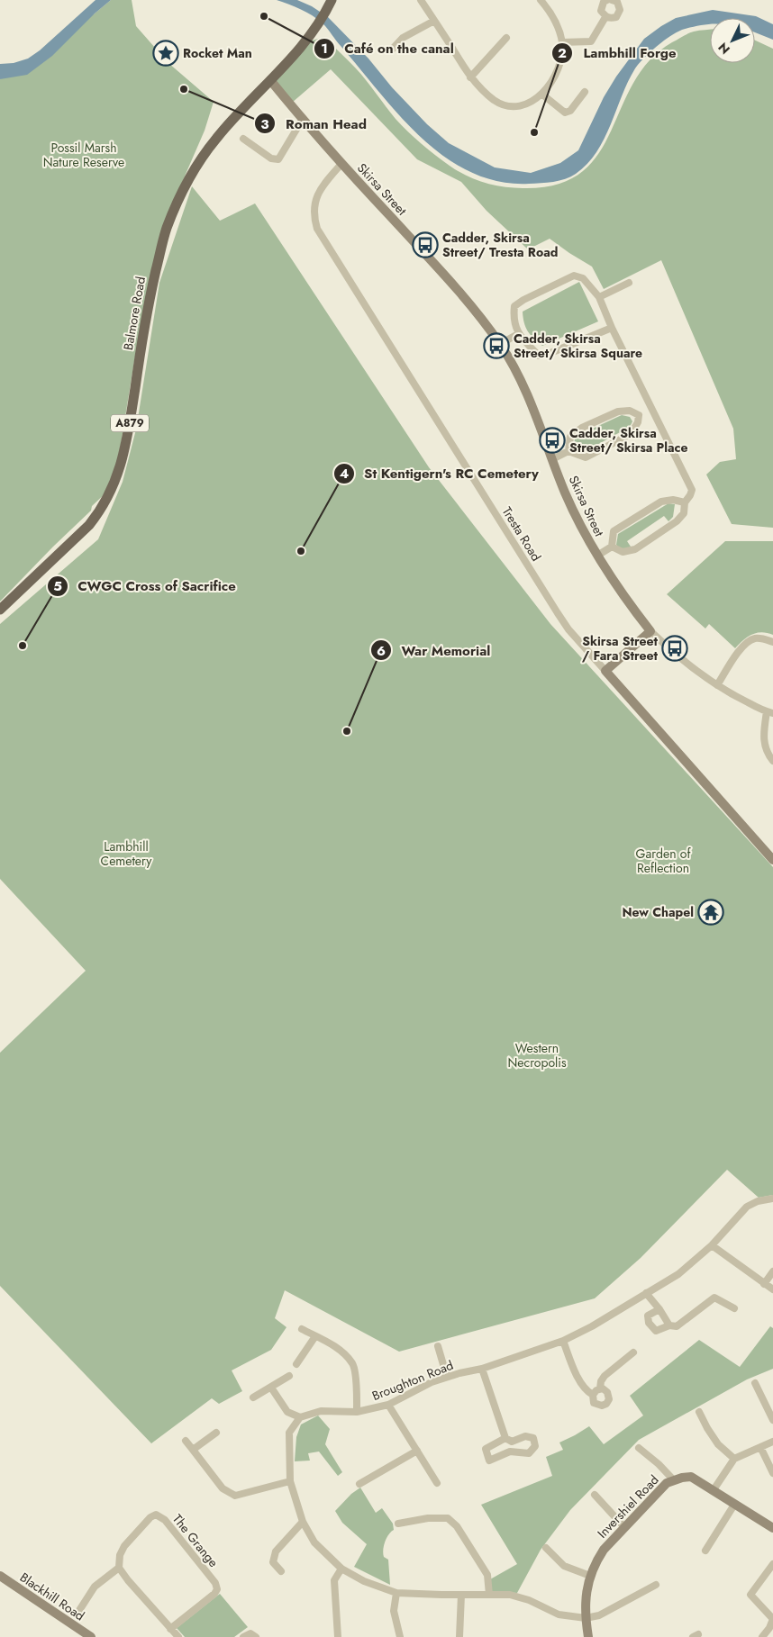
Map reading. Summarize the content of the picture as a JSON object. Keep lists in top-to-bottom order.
{
  "streets": {
    "main road": ["Balmore Road", "A879"],
    "street": [
      "Skirsa Street",
      "Tresta Road",
      "Broughton Road",
      "Invershiel Road",
      "The Grange",
      "Blackhill Road"
    ]
  },
  "crossings": [
    ["Skirsa Street", "Balmore Road"],
    ["Skirsa Street", "Tresta Road"]
  ],
  "parks": [
    "Possil Marsh Nature Reserve",
    "Lambhill Cemetery",
    "Garden of Reflection",
    "Western Necropolis"
  ],
  "places": {
    "other": [
      "Café on the canal",
      "Roman Head",
      "Lambhill Forge",
      "St Kentigern's RC Cemetery",
      "CWGC Cross of Sacrifice",
      "War Memorial"
    ],
    "place": ["Rocket Man"],
    "bus stop": [
      "Cadder, Skirsa Street/ Tresta Road",
      "Cadder, Skirsa Street/ Skirsa Square",
      "Cadder, Skirsa Street/ Skirsa Place",
      "Skirsa Street / Fara Street"
    ],
    "temple": ["New Chapel"]
  },
  "north": "bottom left"
}
